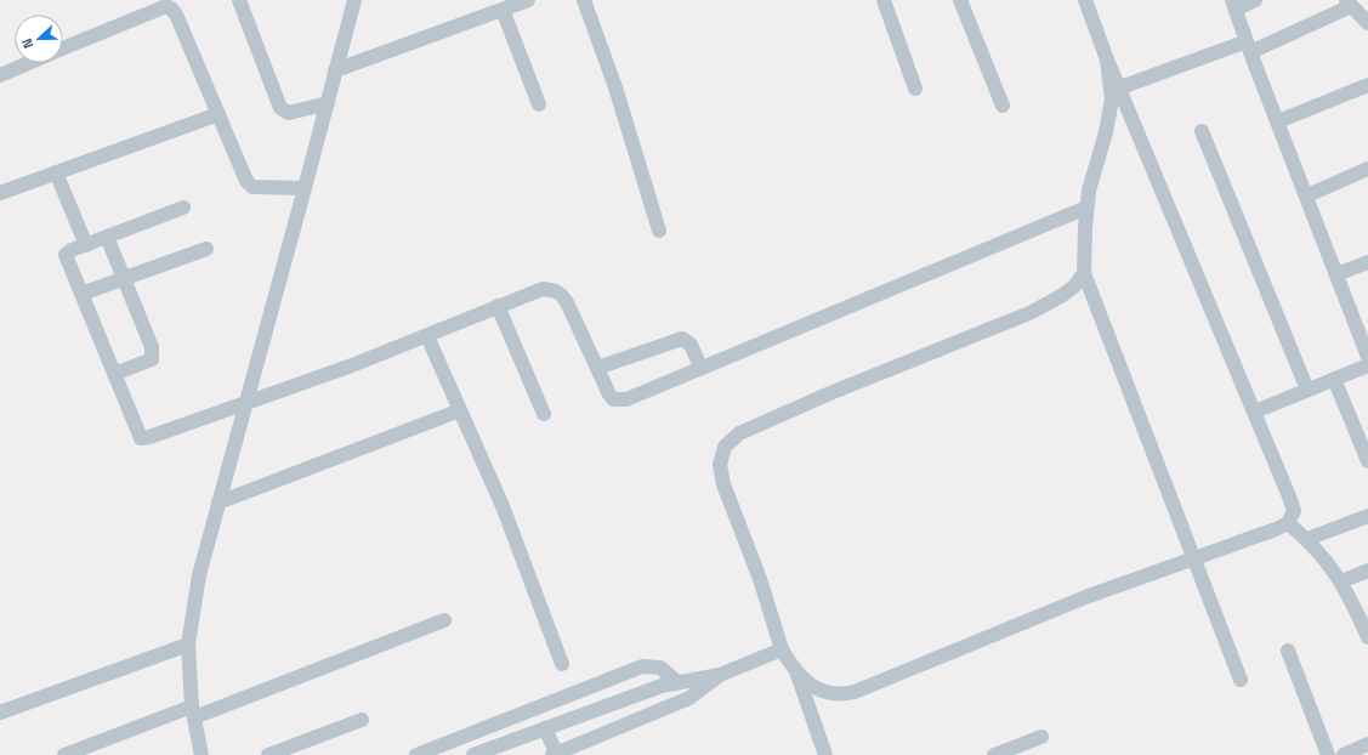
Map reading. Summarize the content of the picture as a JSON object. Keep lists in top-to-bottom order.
{
  "north": "left"
}
